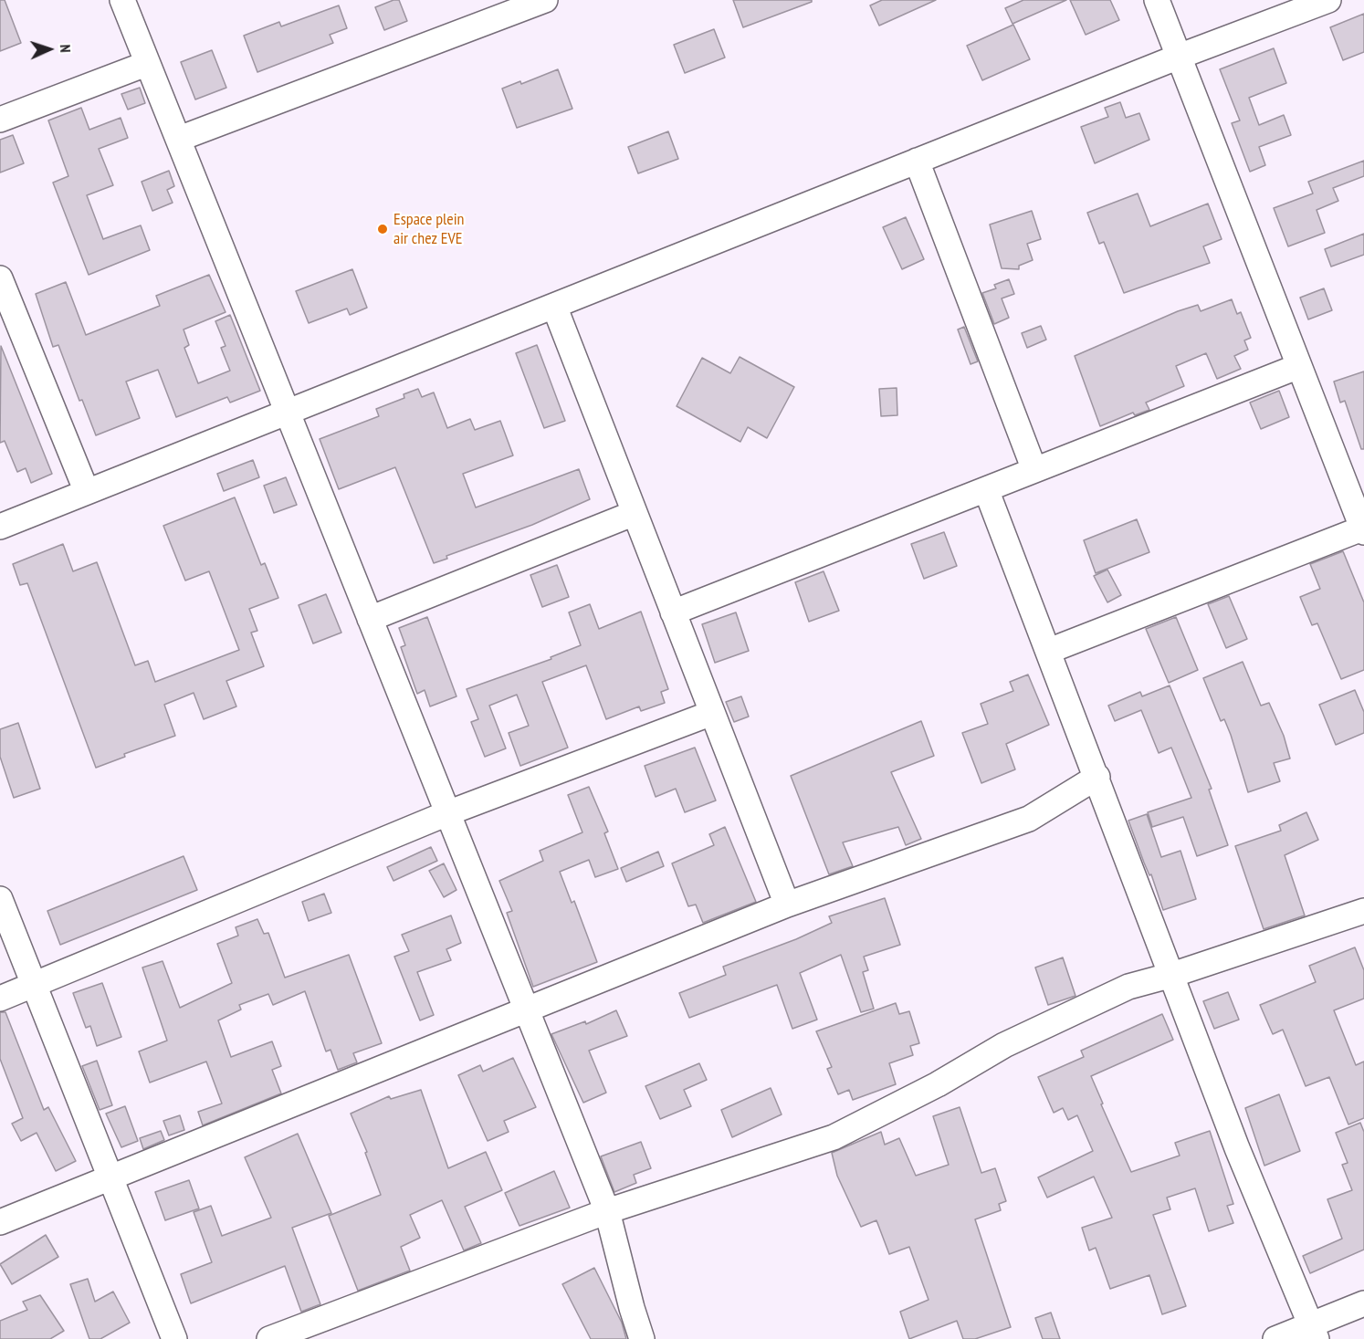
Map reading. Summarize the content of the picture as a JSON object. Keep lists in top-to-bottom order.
{
  "places": ["Espace plein air chez EVE"],
  "north": "right"
}
